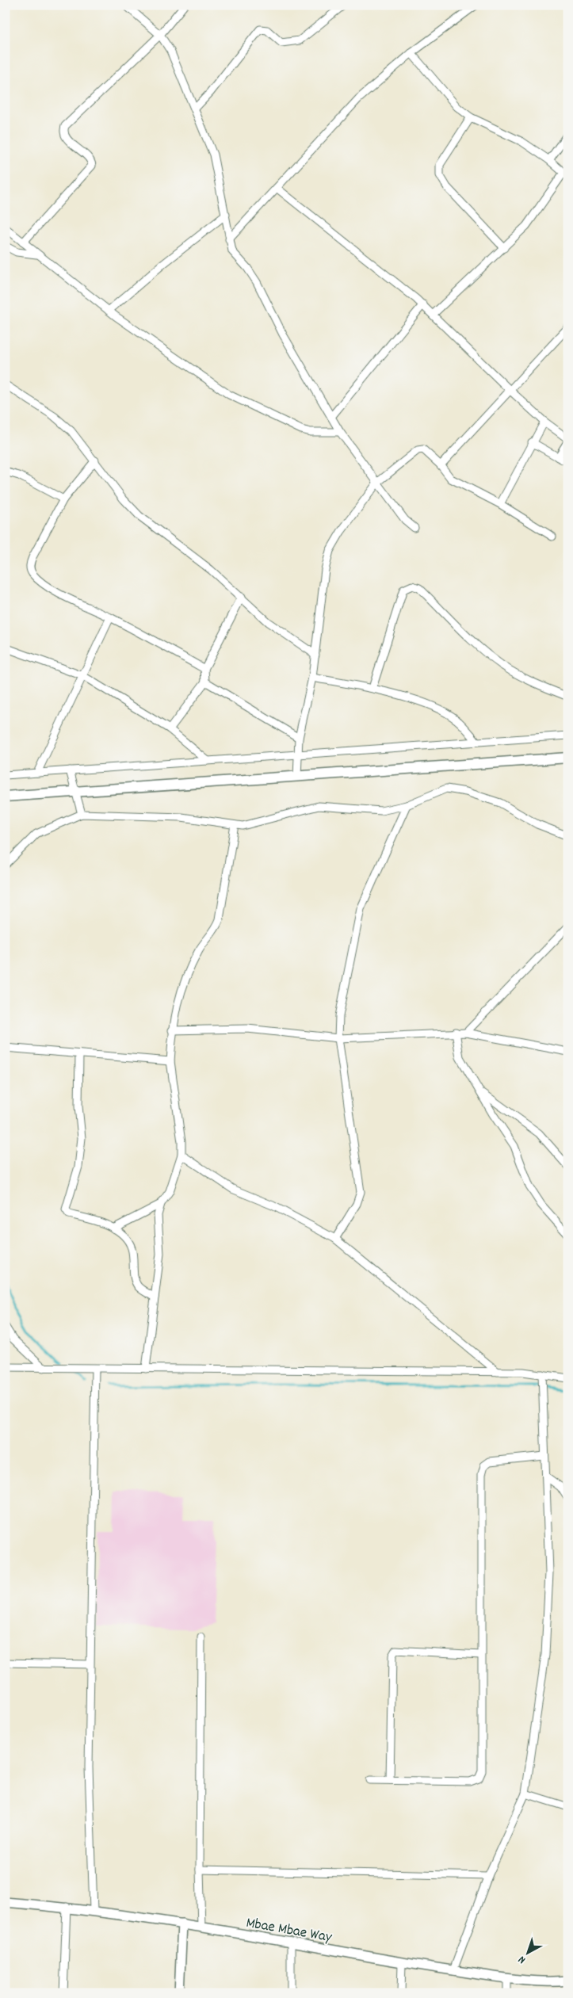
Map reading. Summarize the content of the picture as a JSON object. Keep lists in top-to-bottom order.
{
  "streets": {
    "street": ["Mbae Mbae Way"]
  },
  "north": "bottom left"
}
